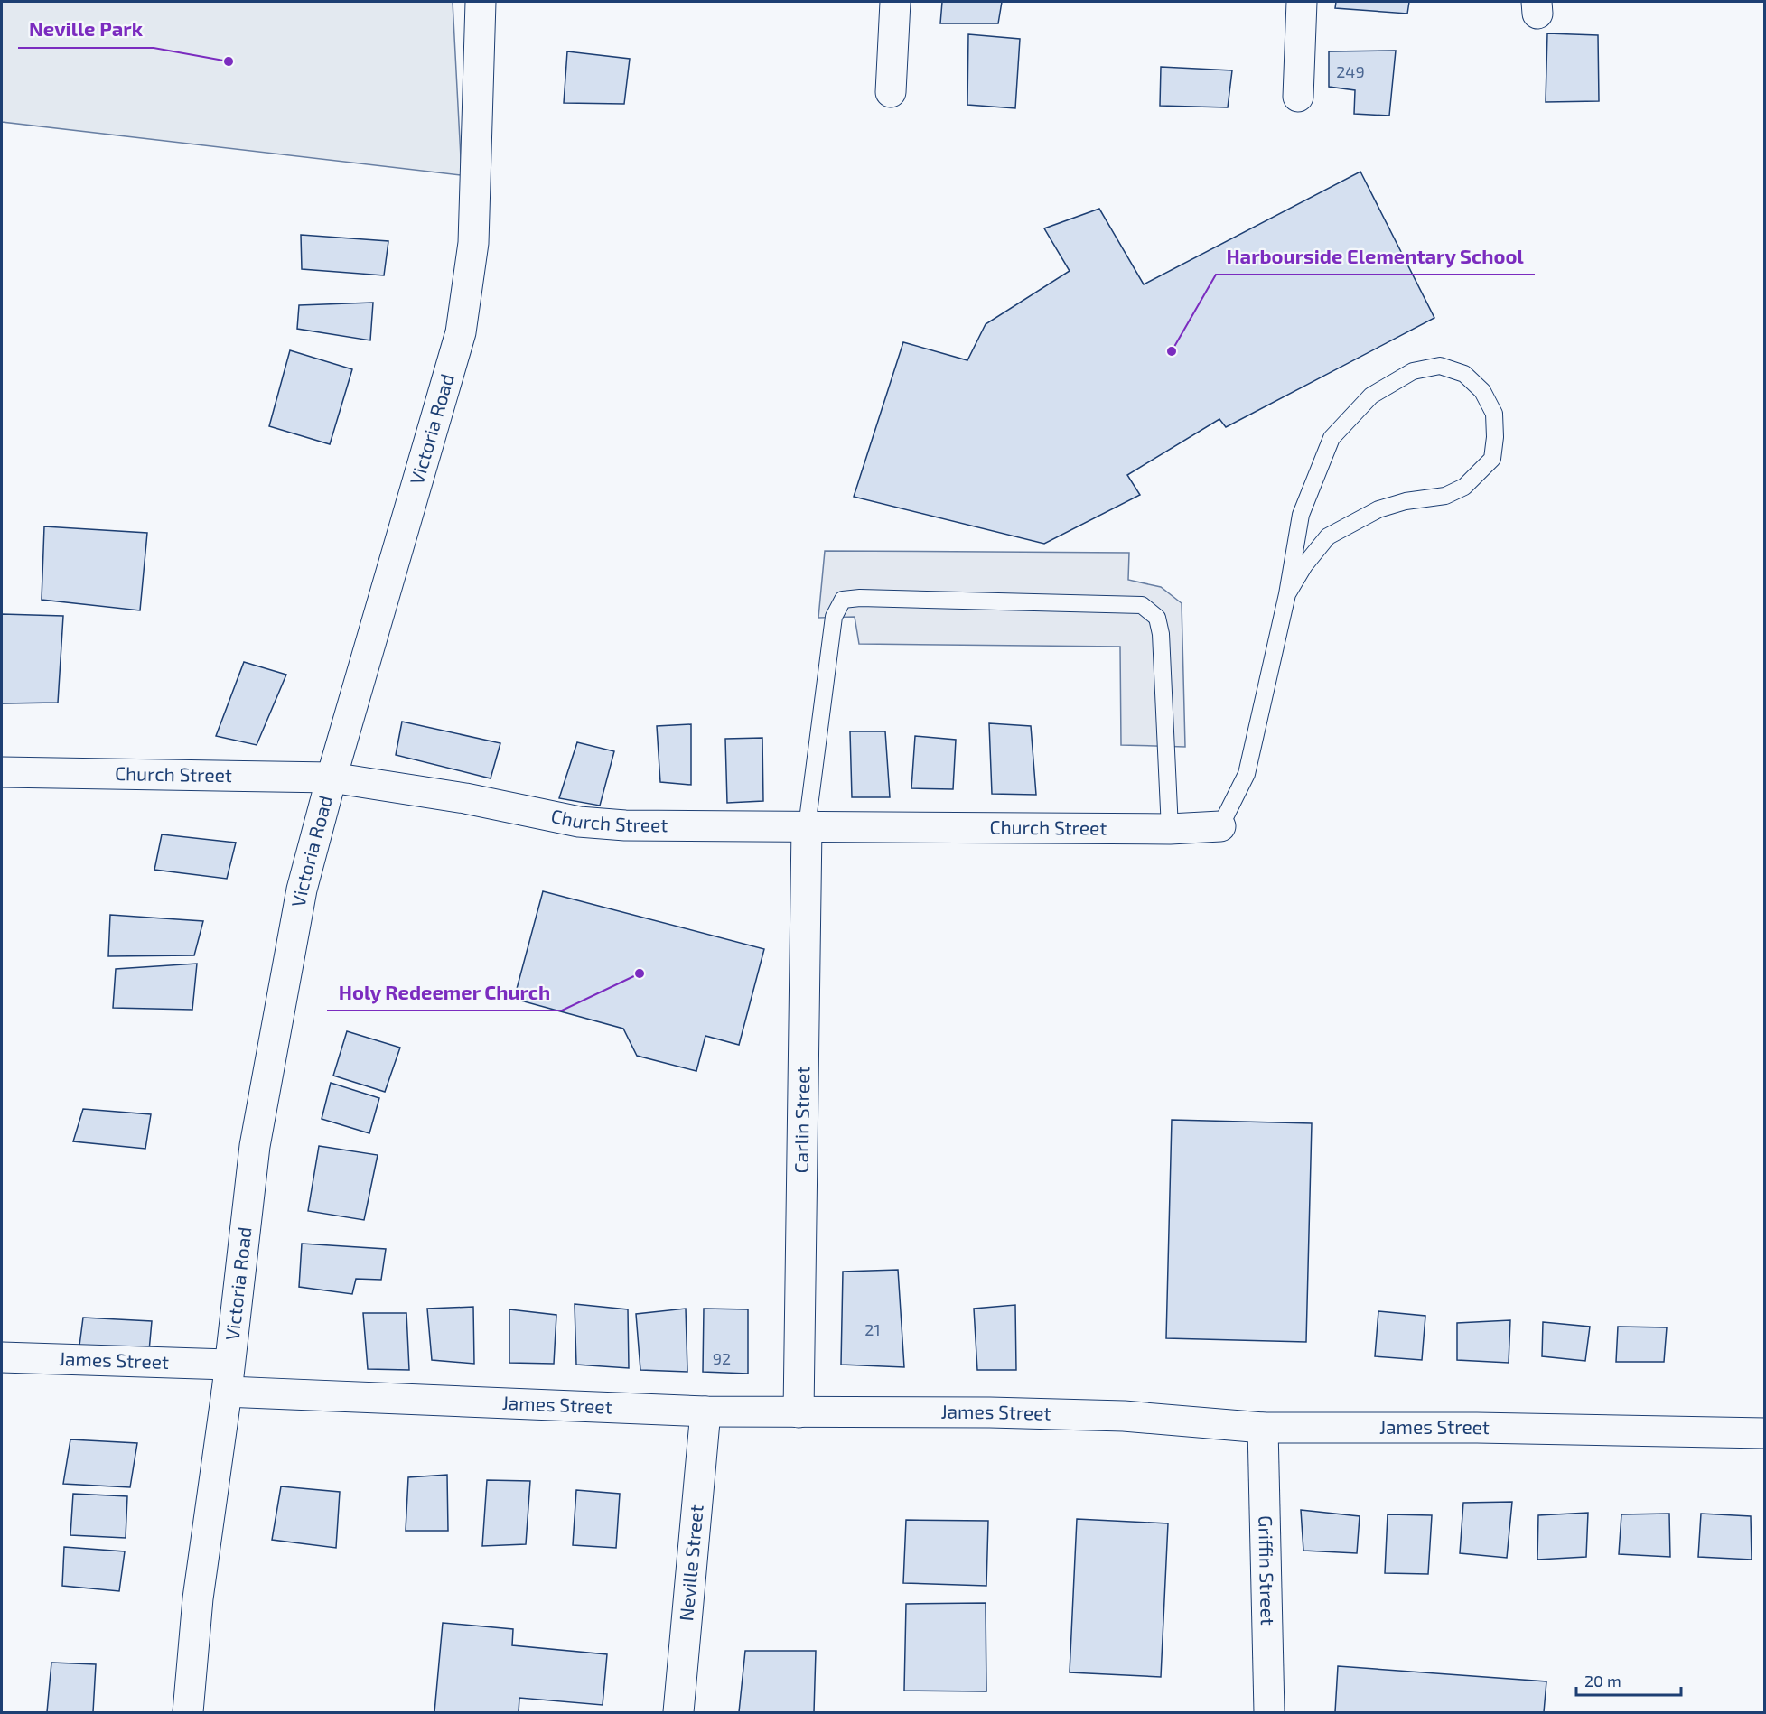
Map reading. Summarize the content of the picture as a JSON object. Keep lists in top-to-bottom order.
{
  "streets": {
    "street": [
      "Victoria Road",
      "Church Street",
      "Carlin Street",
      "James Street",
      "Neville Street",
      "Griffin Street"
    ]
  },
  "crossings": [
    ["Victoria Road", "Church Street"],
    ["Victoria Road", "James Street"],
    ["Church Street", "Carlin Street"],
    ["Carlin Street", "James Street"],
    ["James Street", "Neville Street"],
    ["James Street", "Griffin Street"]
  ],
  "places": ["Neville Park", "Harbourside Elementary School", "Holy Redeemer Church"],
  "house_numbers": ["249", "21", "92"],
  "scale_bar": "20 m"
}
